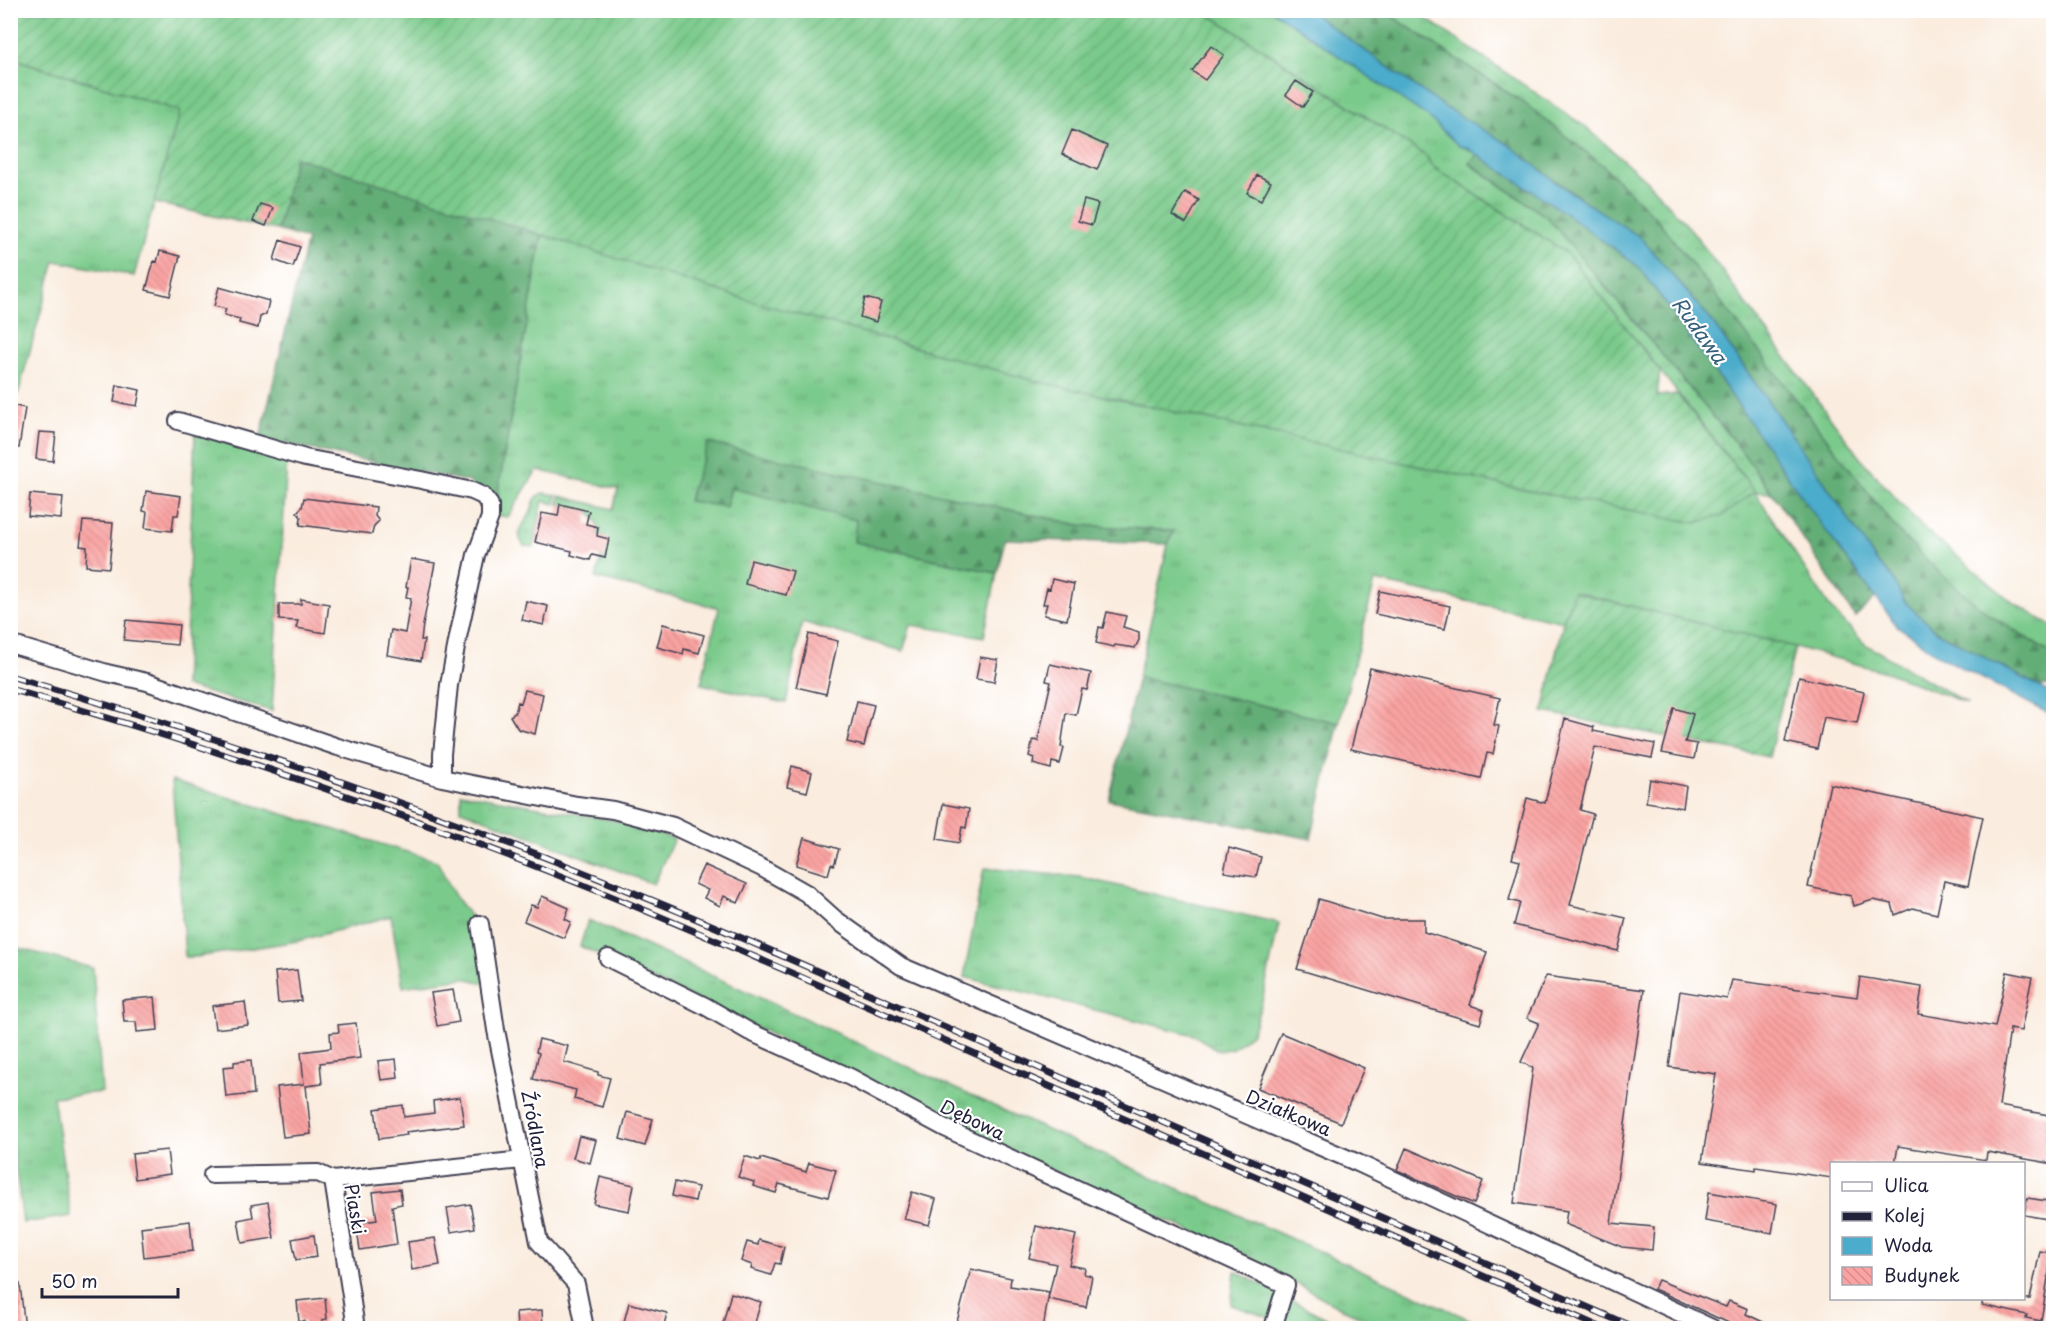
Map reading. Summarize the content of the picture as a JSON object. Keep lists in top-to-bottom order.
{
  "streets": {
    "street": [
      "Działkowa",
      "Dębowa",
      "Źródlana",
      "Piaski"
    ]
  },
  "water": ["Rudawa"],
  "legend": [
    "Ulica",
    "Kolej",
    "Woda",
    "Budynek"
  ],
  "scale_bar": "50 m"
}
